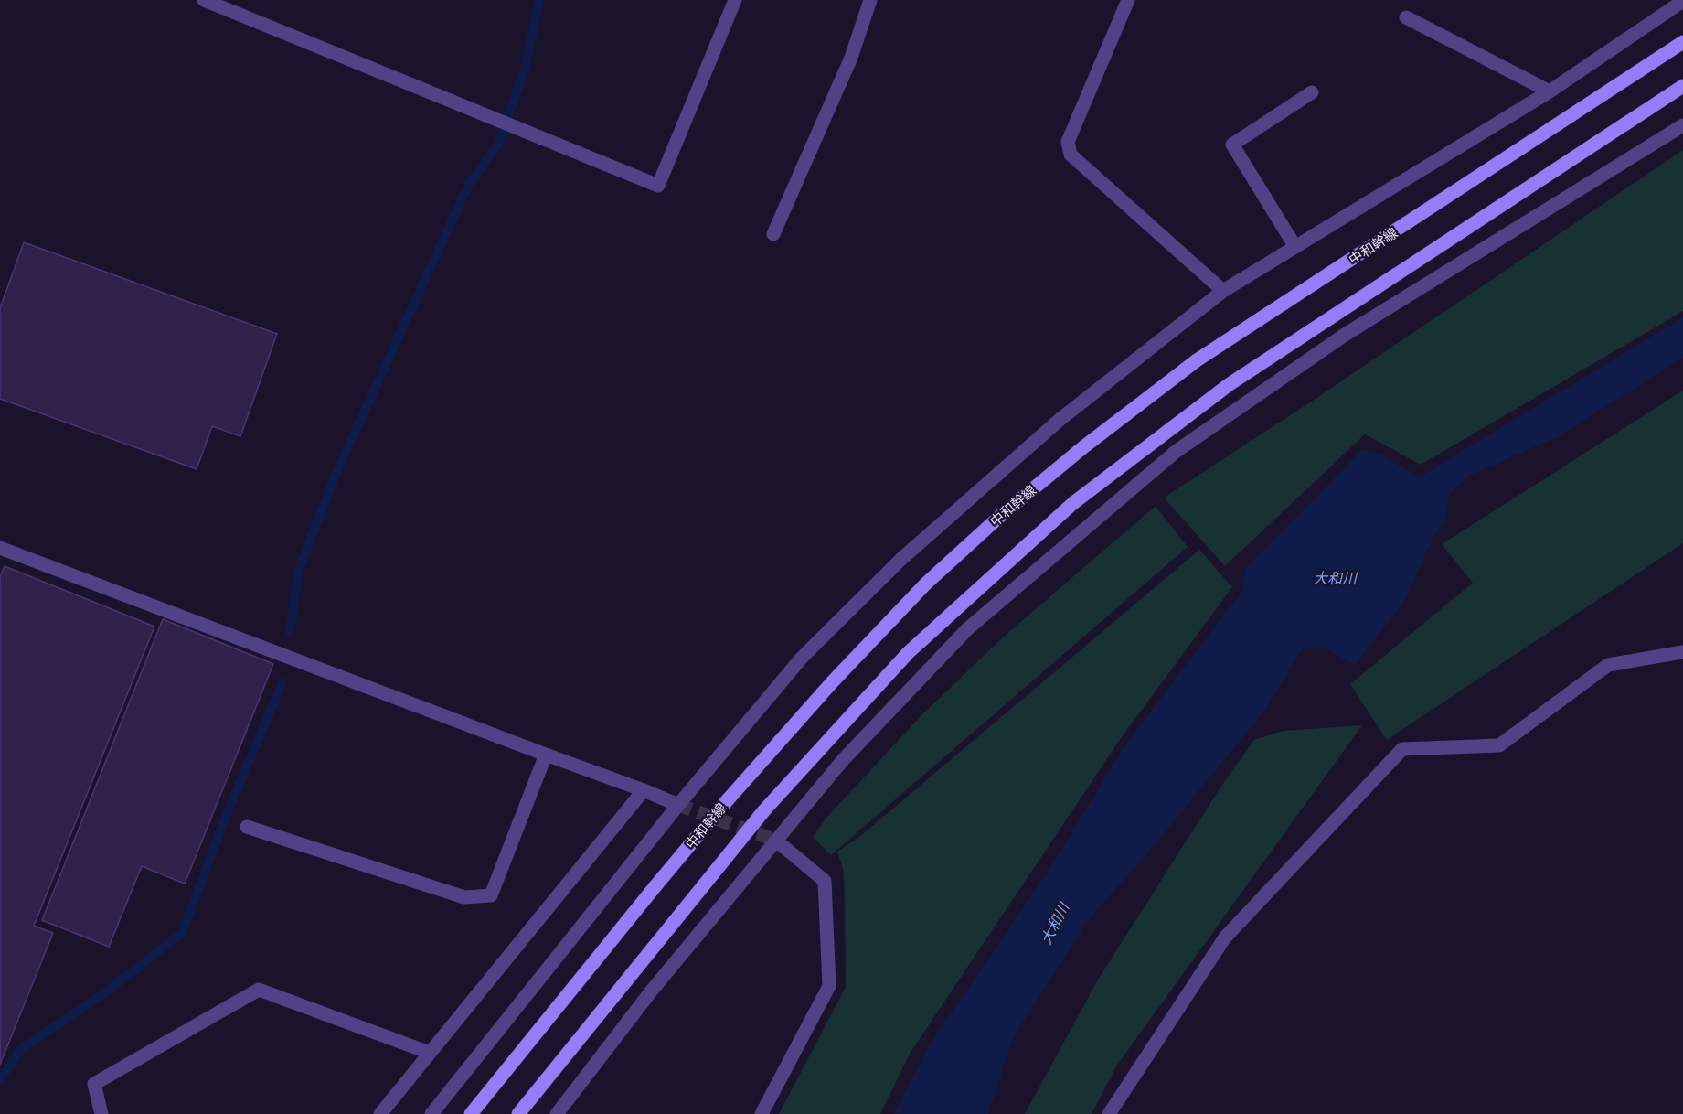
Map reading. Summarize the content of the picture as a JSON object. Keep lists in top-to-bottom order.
{
  "streets": {
    "main road": ["中和幹線"]
  },
  "water": ["大和川"]
}
